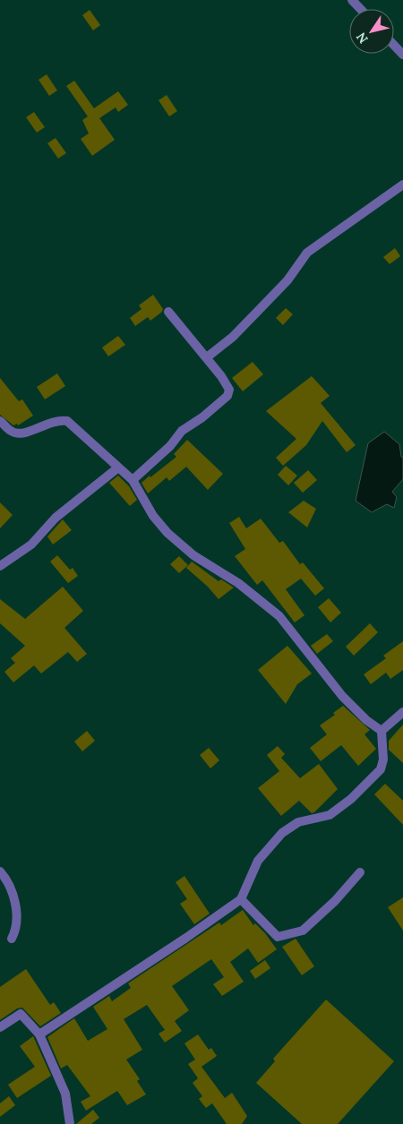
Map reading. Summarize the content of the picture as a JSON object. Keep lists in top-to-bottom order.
{
  "north": "bottom left"
}
